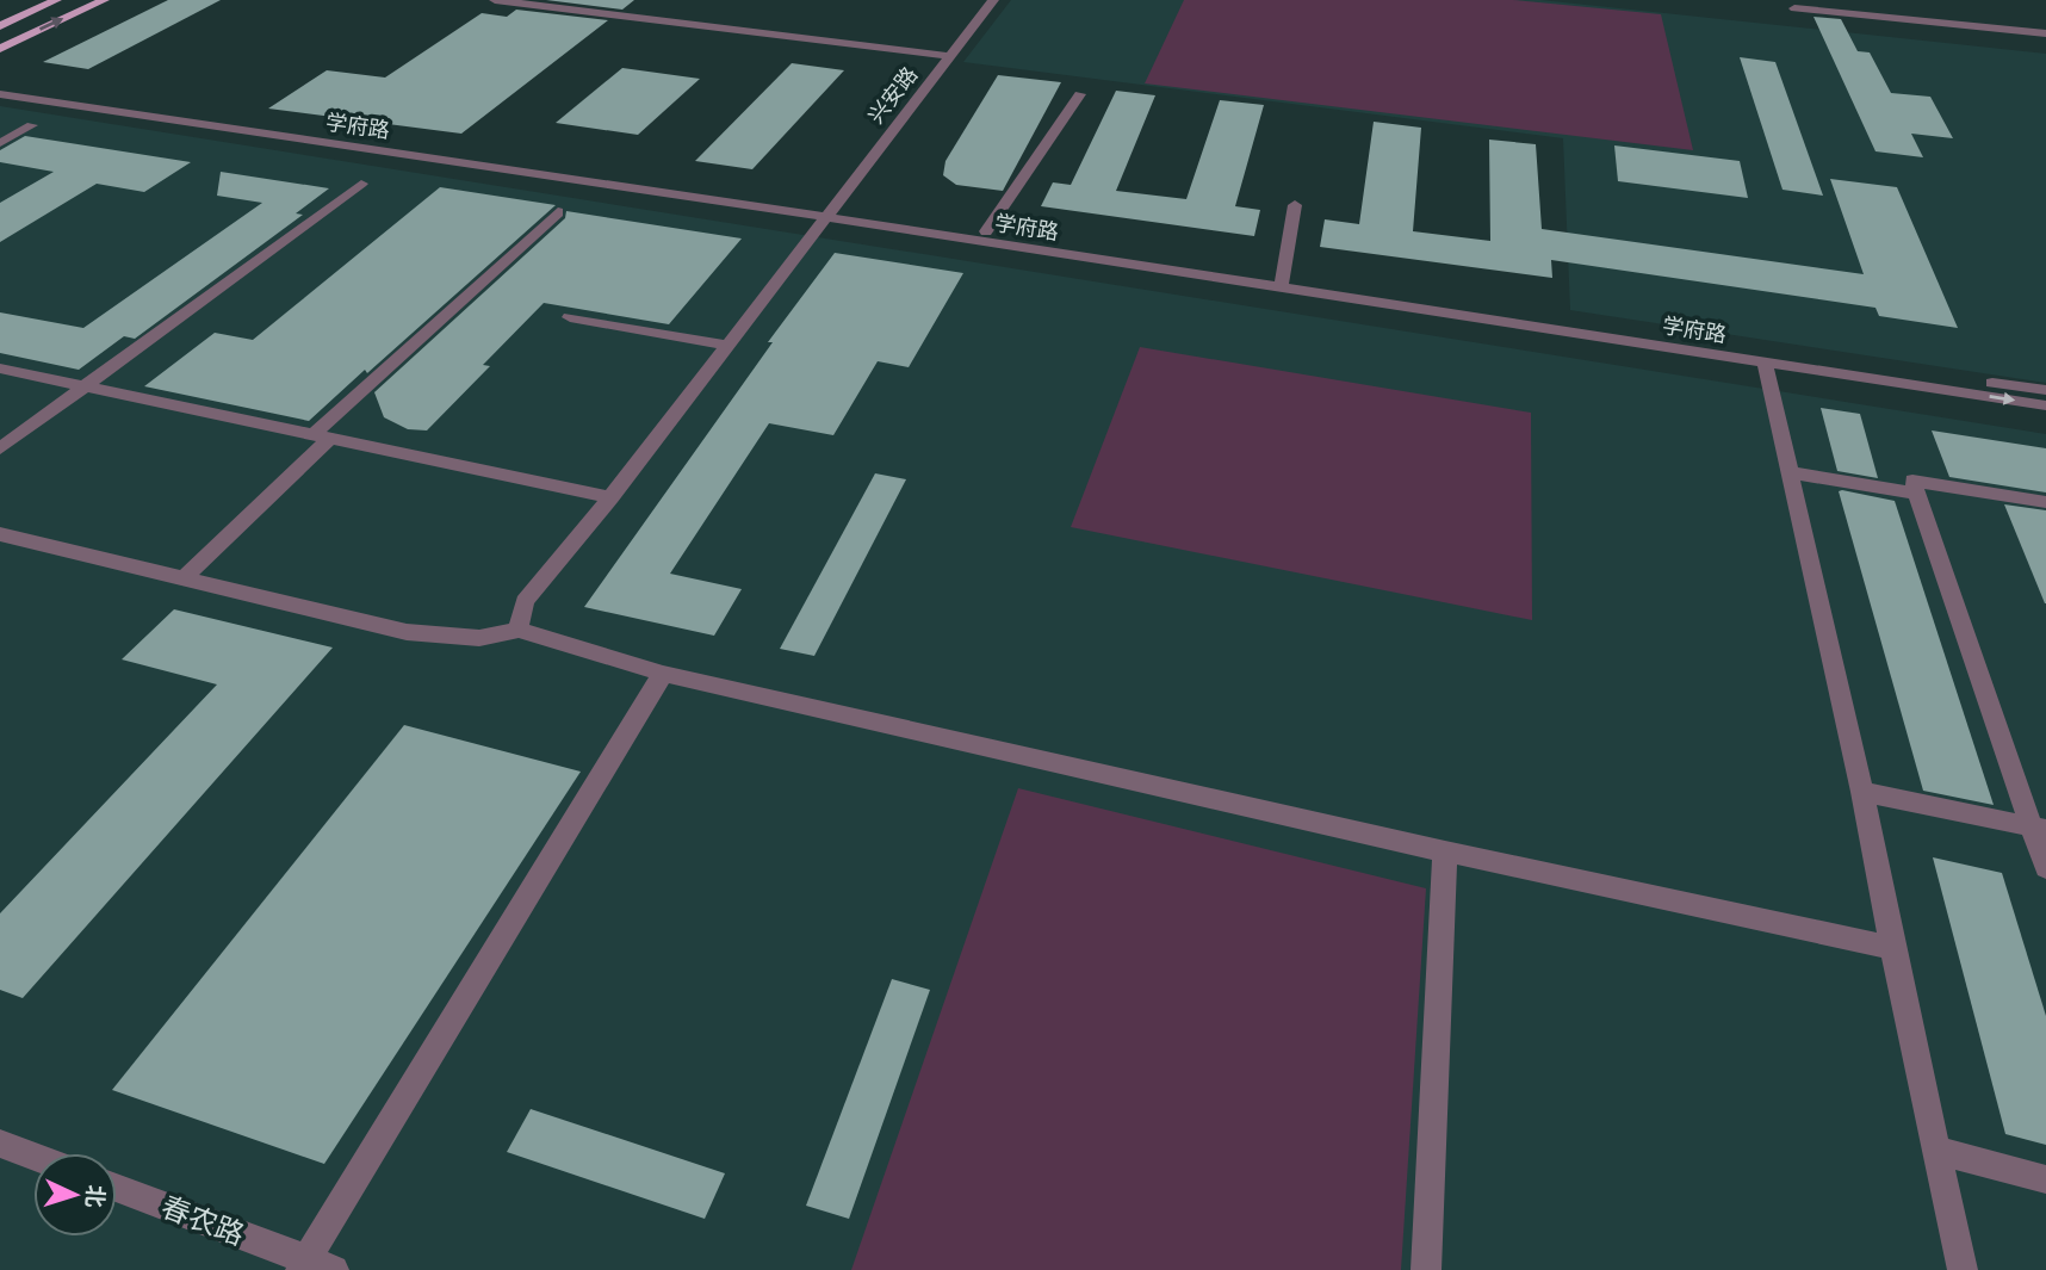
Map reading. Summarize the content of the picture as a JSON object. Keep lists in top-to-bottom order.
{
  "streets": {
    "street": ["兴安路", "学府路", "春农路"]
  },
  "crossings": [
    ["兴安路", "学府路"]
  ],
  "north": "right"
}
